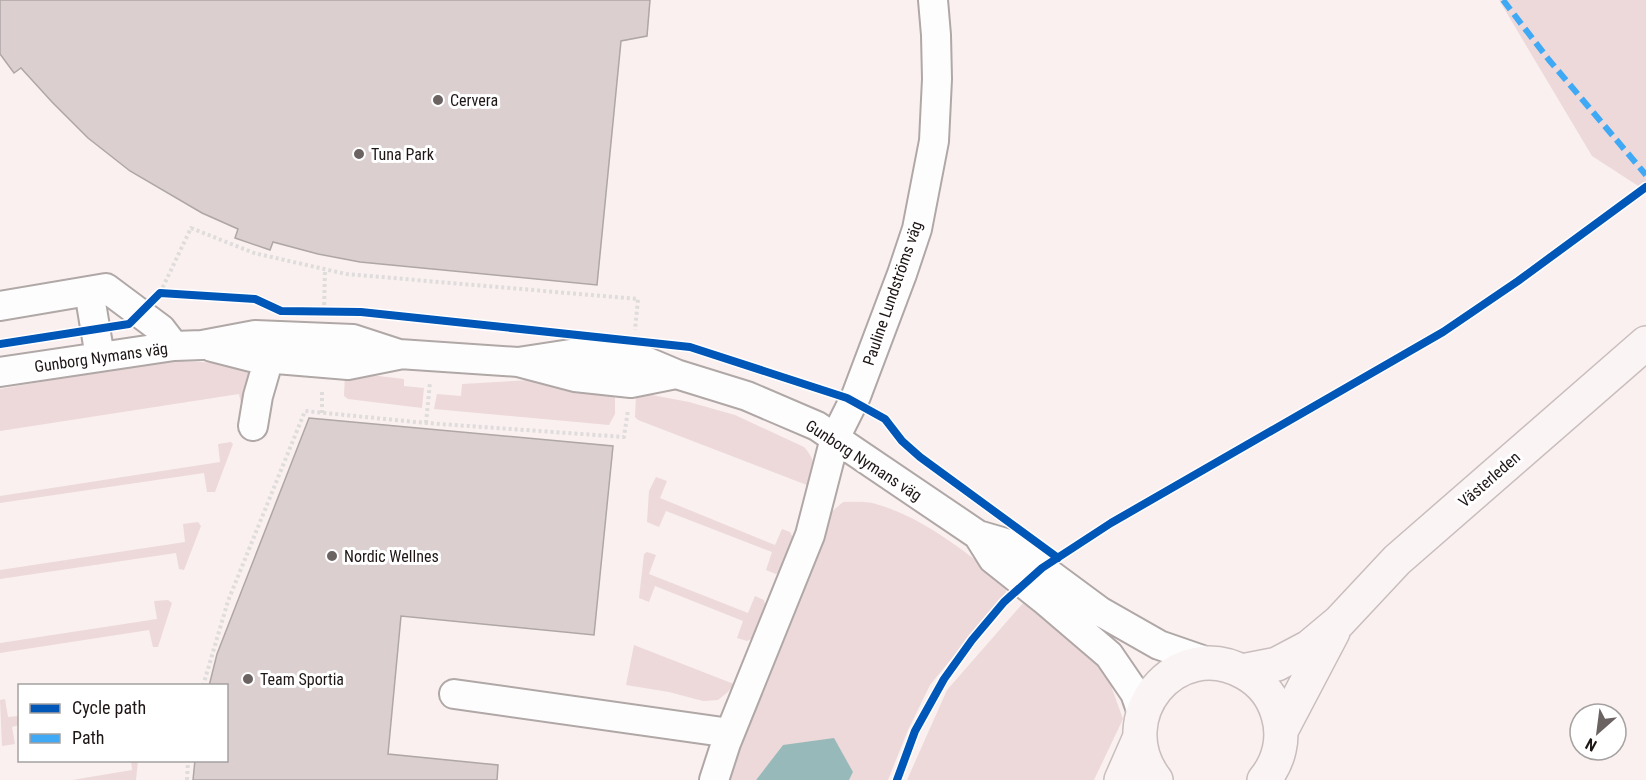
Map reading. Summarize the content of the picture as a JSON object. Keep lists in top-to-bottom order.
{
  "streets": {
    "main road": ["Västerleden"],
    "street": ["Pauline Lundströms väg", "Gunborg Nymans väg"]
  },
  "crossings": [
    ["Pauline Lundströms väg", "Gunborg Nymans väg"]
  ],
  "places": [
    "Cervera",
    "Tuna Park",
    "Nordic Wellnes",
    "Team Sportia"
  ],
  "legend": ["Cycle path", "Path"],
  "north": "bottom left"
}
